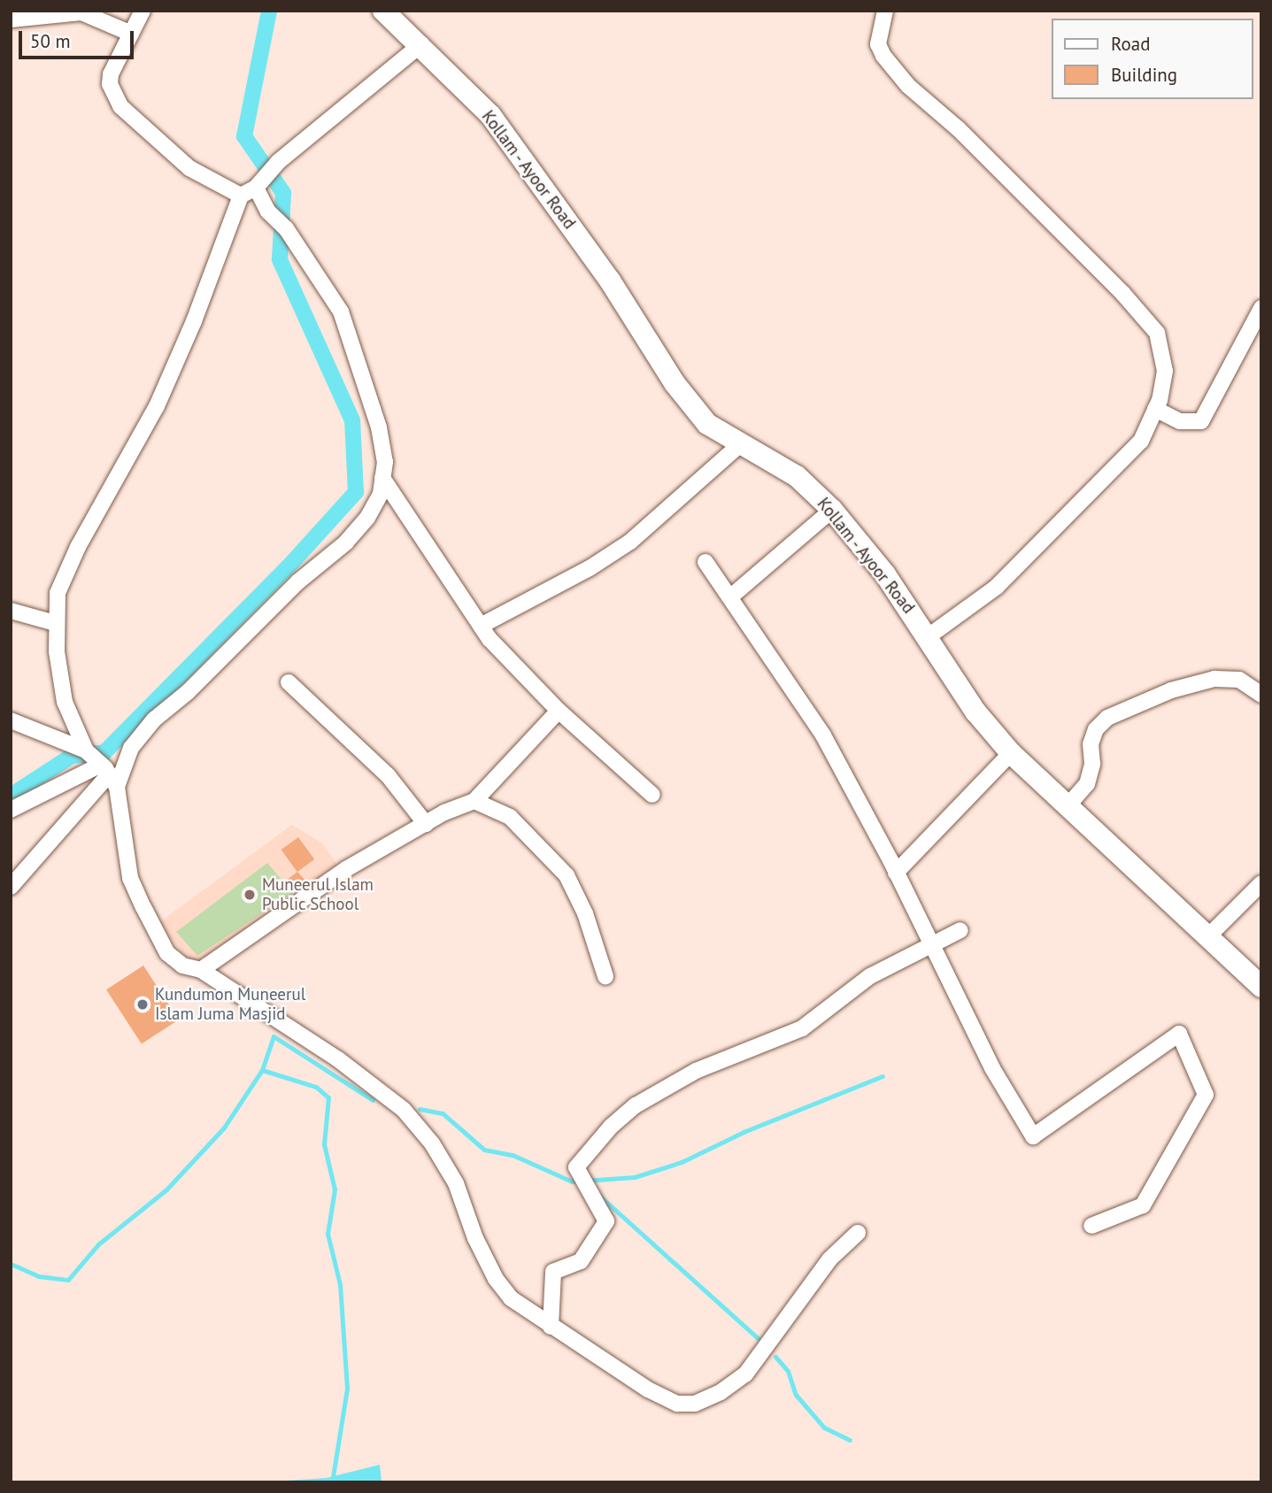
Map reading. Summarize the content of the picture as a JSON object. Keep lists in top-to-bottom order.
{
  "streets": {
    "main road": ["Kollam - Ayoor Road"]
  },
  "places": ["Muneerul Islam Public School", "Kundumon Muneerul Islam Juma Masjid"],
  "legend": ["Road", "Building"],
  "scale_bar": "50 m"
}
